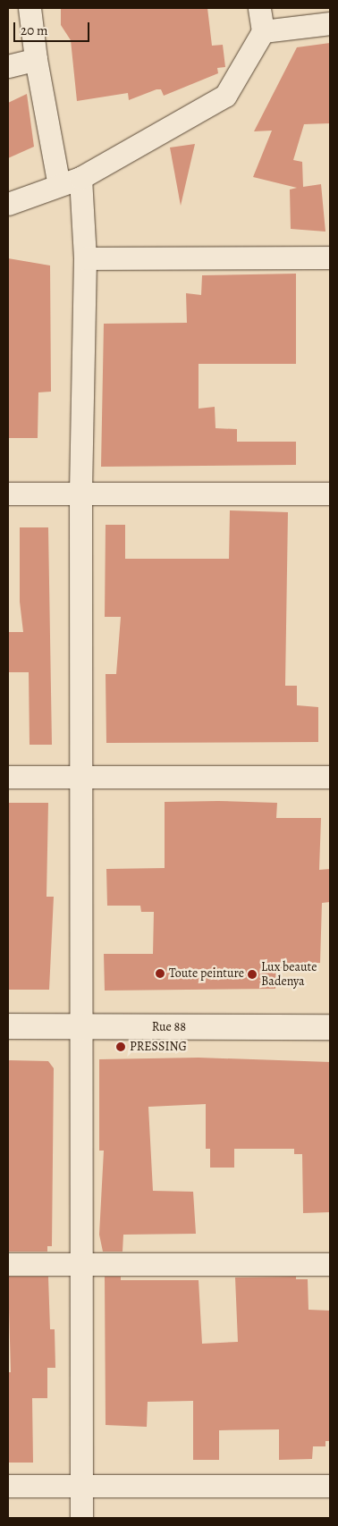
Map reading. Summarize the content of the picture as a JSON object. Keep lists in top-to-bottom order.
{
  "streets": {
    "main road": ["Rue 88"]
  },
  "places": ["Toute peinture", "Lux beaute Badenya", "PRESSING"],
  "scale_bar": "20 m"
}
